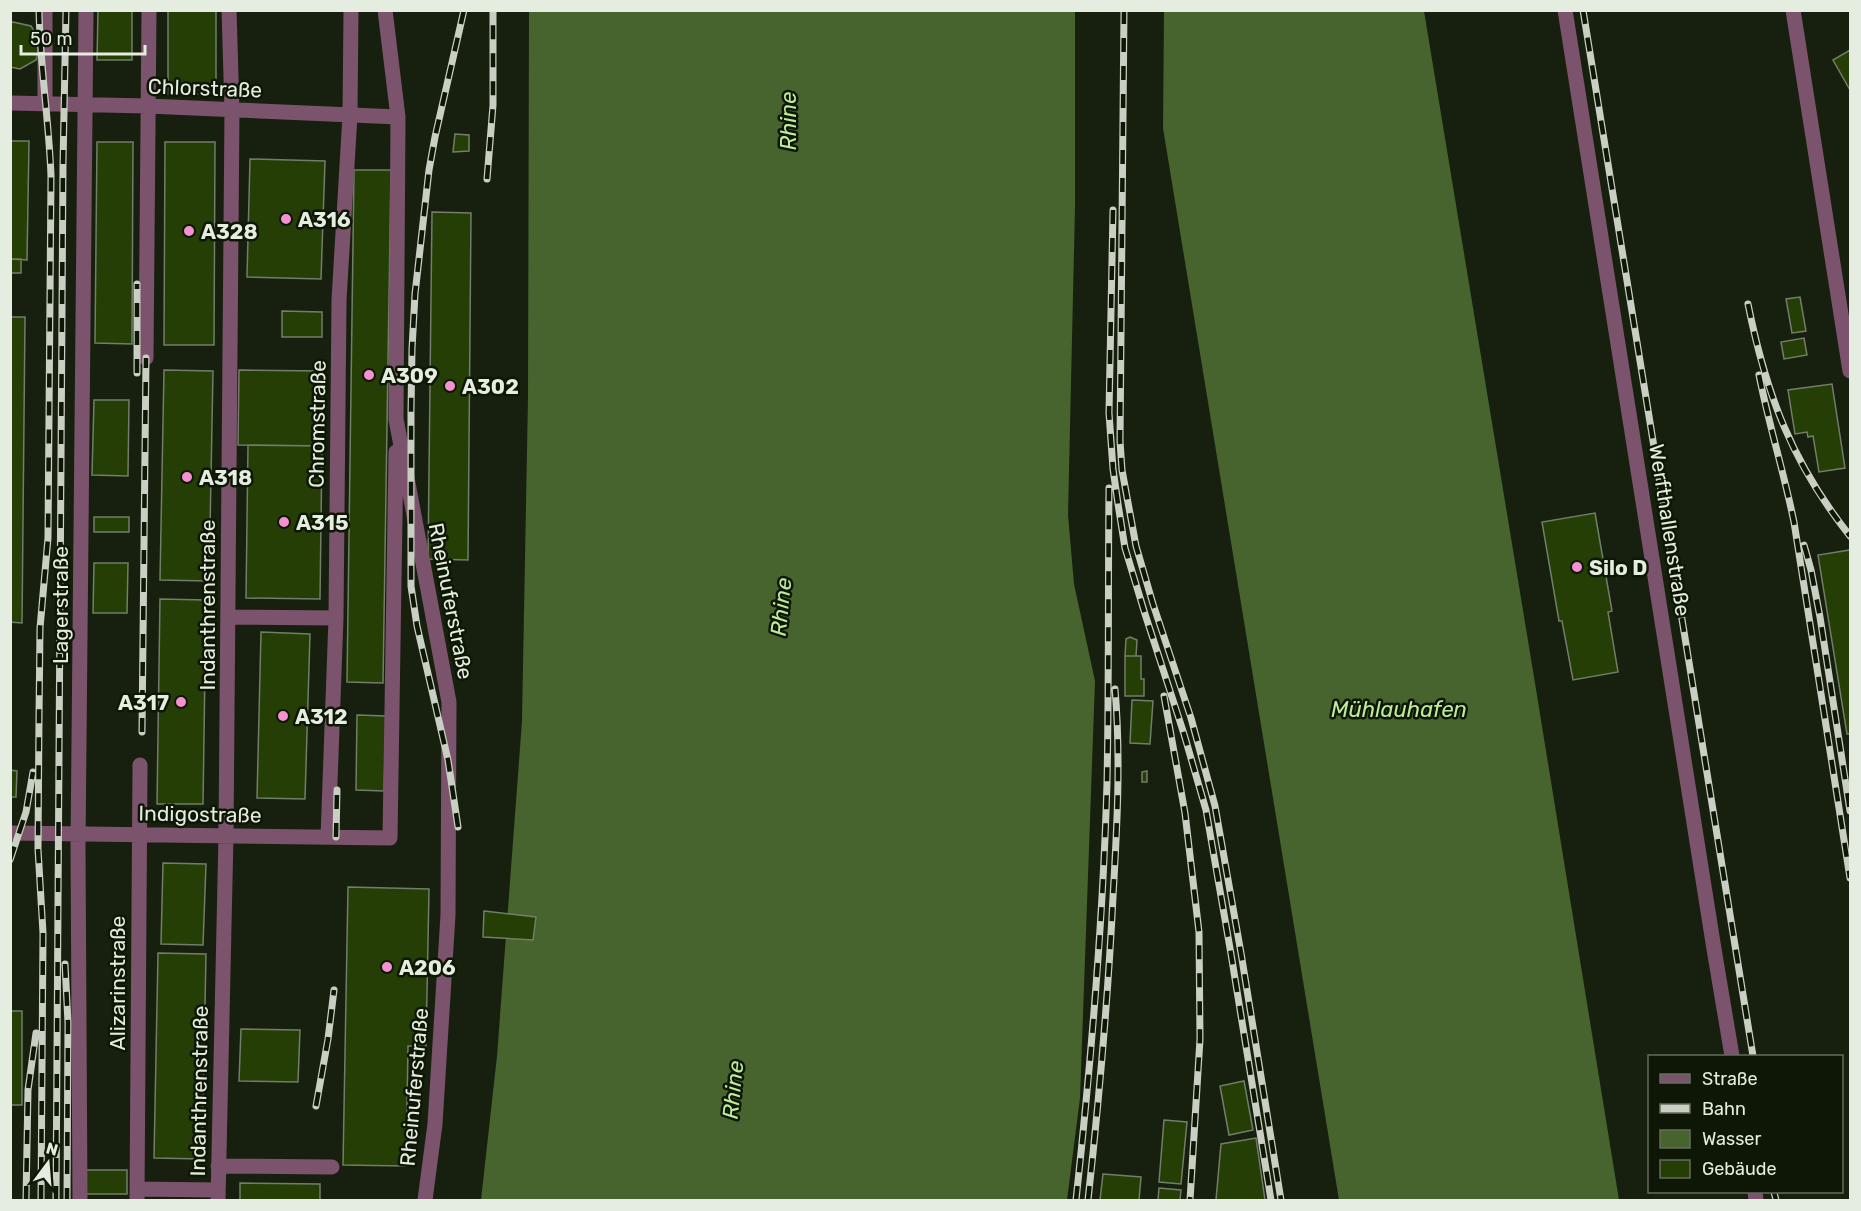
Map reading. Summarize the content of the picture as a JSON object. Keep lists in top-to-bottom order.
{
  "streets": {
    "street": [
      "Chlorstraße",
      "Chromstraße",
      "Werfthallenstraße",
      "Rheinuferstraße",
      "Lagerstraße",
      "Indanthrenstraße",
      "Indigostraße",
      "Alizarinstraße"
    ]
  },
  "crossings": [
    ["Chlorstraße", "Chromstraße"],
    ["Chlorstraße", "Rheinuferstraße"],
    ["Chlorstraße", "Lagerstraße"],
    ["Chlorstraße", "Indanthrenstraße"],
    ["Chromstraße", "Indigostraße"],
    ["Rheinuferstraße", "Indigostraße"],
    ["Lagerstraße", "Indigostraße"],
    ["Indanthrenstraße", "Indigostraße"],
    ["Indigostraße", "Alizarinstraße"]
  ],
  "water": ["Rhine", "Mühlauhafen"],
  "places": [
    "A316",
    "A328",
    "A309",
    "A302",
    "A318",
    "A315",
    "Silo D",
    "A317",
    "A312",
    "A206"
  ],
  "legend": [
    "Straße",
    "Bahn",
    "Wasser",
    "Gebäude"
  ],
  "scale_bar": "50 m",
  "north": "top"
}
